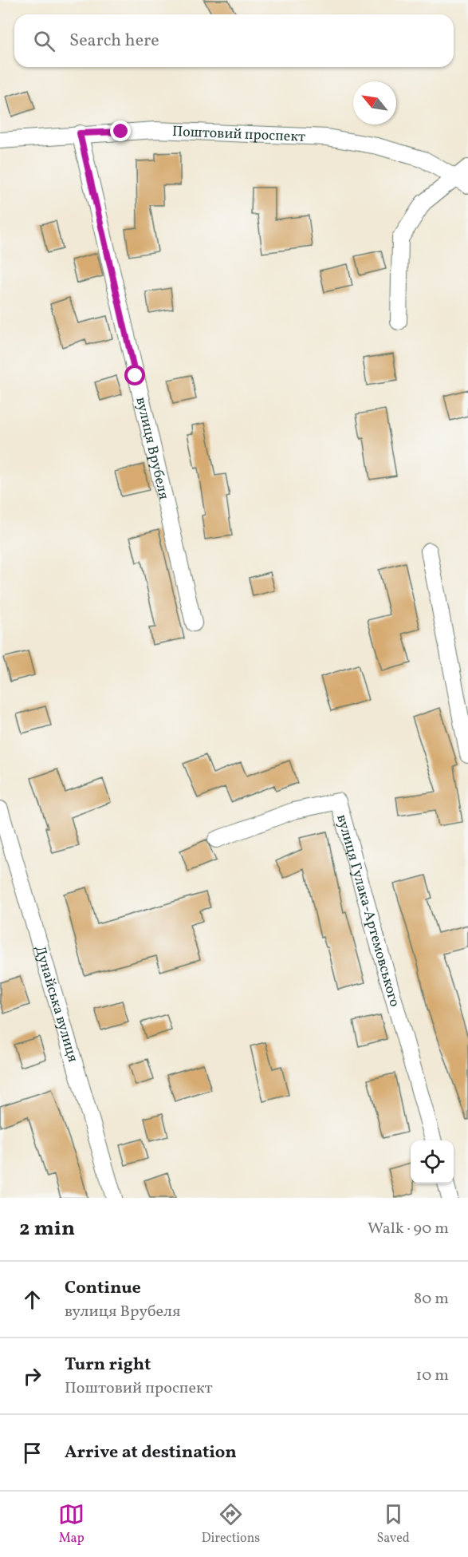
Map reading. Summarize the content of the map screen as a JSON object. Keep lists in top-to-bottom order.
{
  "streets": {
    "street": [
      "Поштовий проспект",
      "вулиця Врубеля",
      "вулиця Гулака-Артемовського",
      "Дунайська вулиця"
    ]
  },
  "crossings": [
    ["Поштовий проспект", "вулиця Врубеля"]
  ],
  "north": "top left",
  "page": {
    "search": "Search here",
    "heading": ["2 min", "Walk · 90 m"],
    "list": [
      ["Continue", "вулиця Врубеля", "80 m"],
      ["Turn right", "Поштовий проспект", "10 m"],
      "Arrive at destination"
    ],
    "nav": ["Map", "Directions", "Saved"]
  }
}
